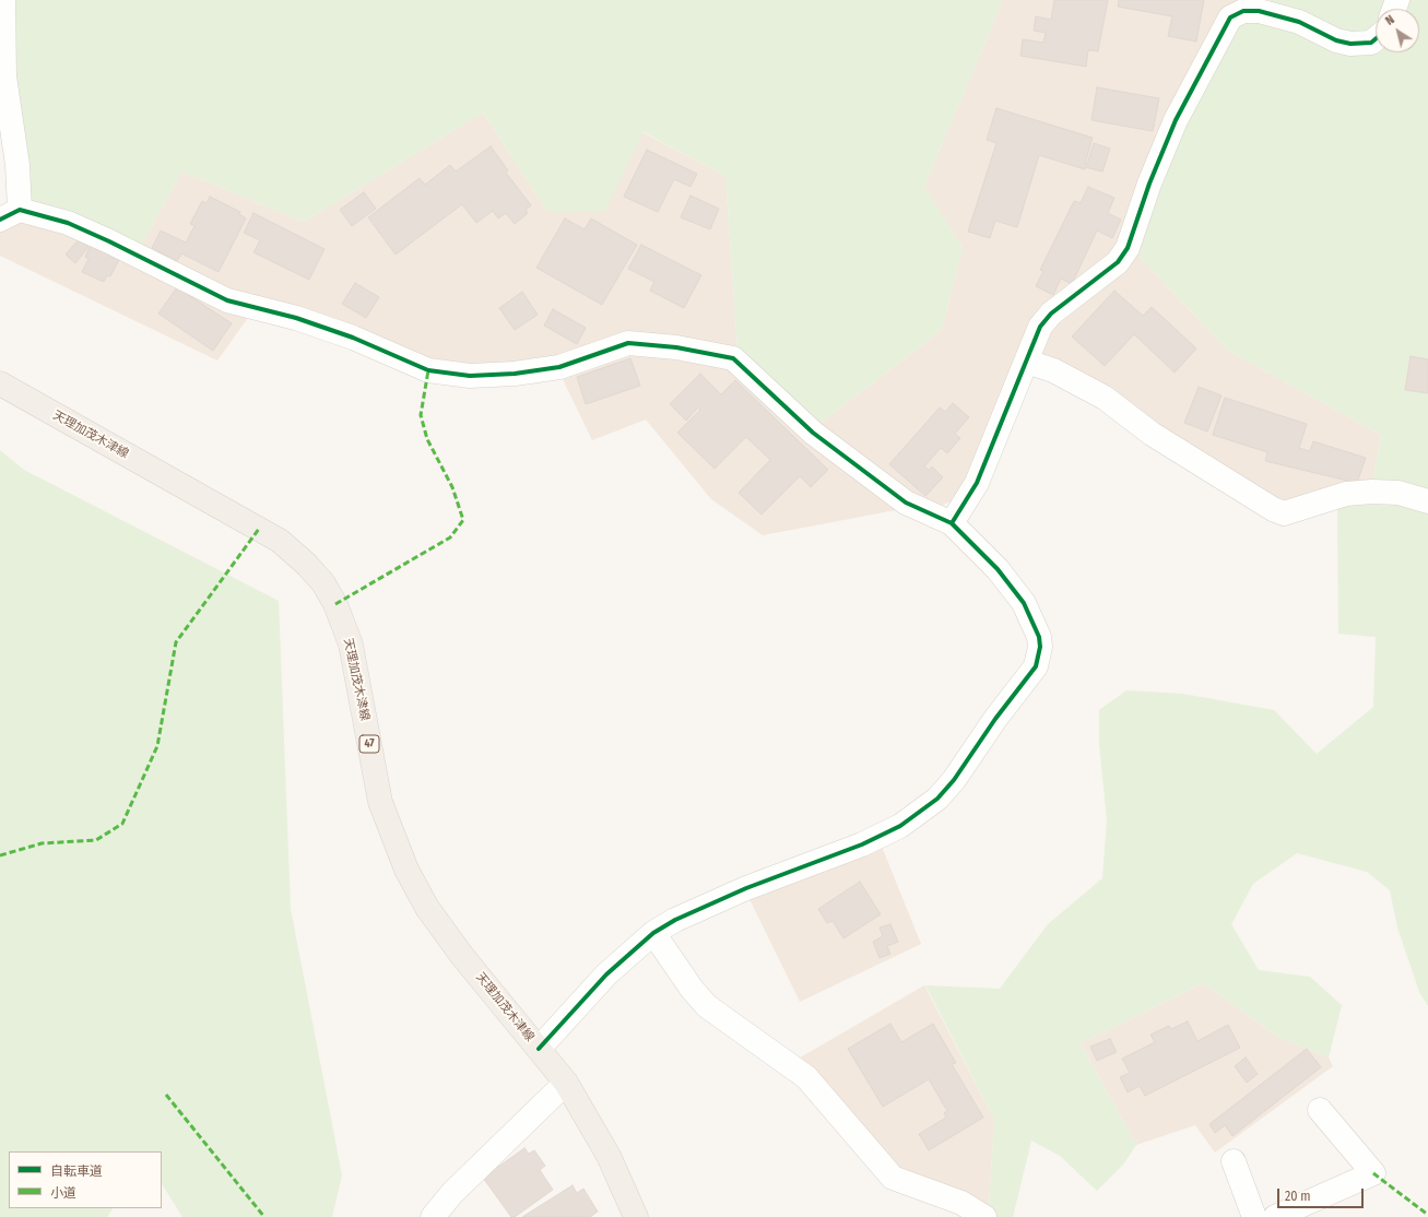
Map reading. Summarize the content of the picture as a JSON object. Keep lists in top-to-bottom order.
{
  "streets": {
    "main road": ["天理加茂木津線", "47"]
  },
  "legend": ["自転車道", "小道"],
  "scale_bar": "20 m",
  "north": "top left"
}
